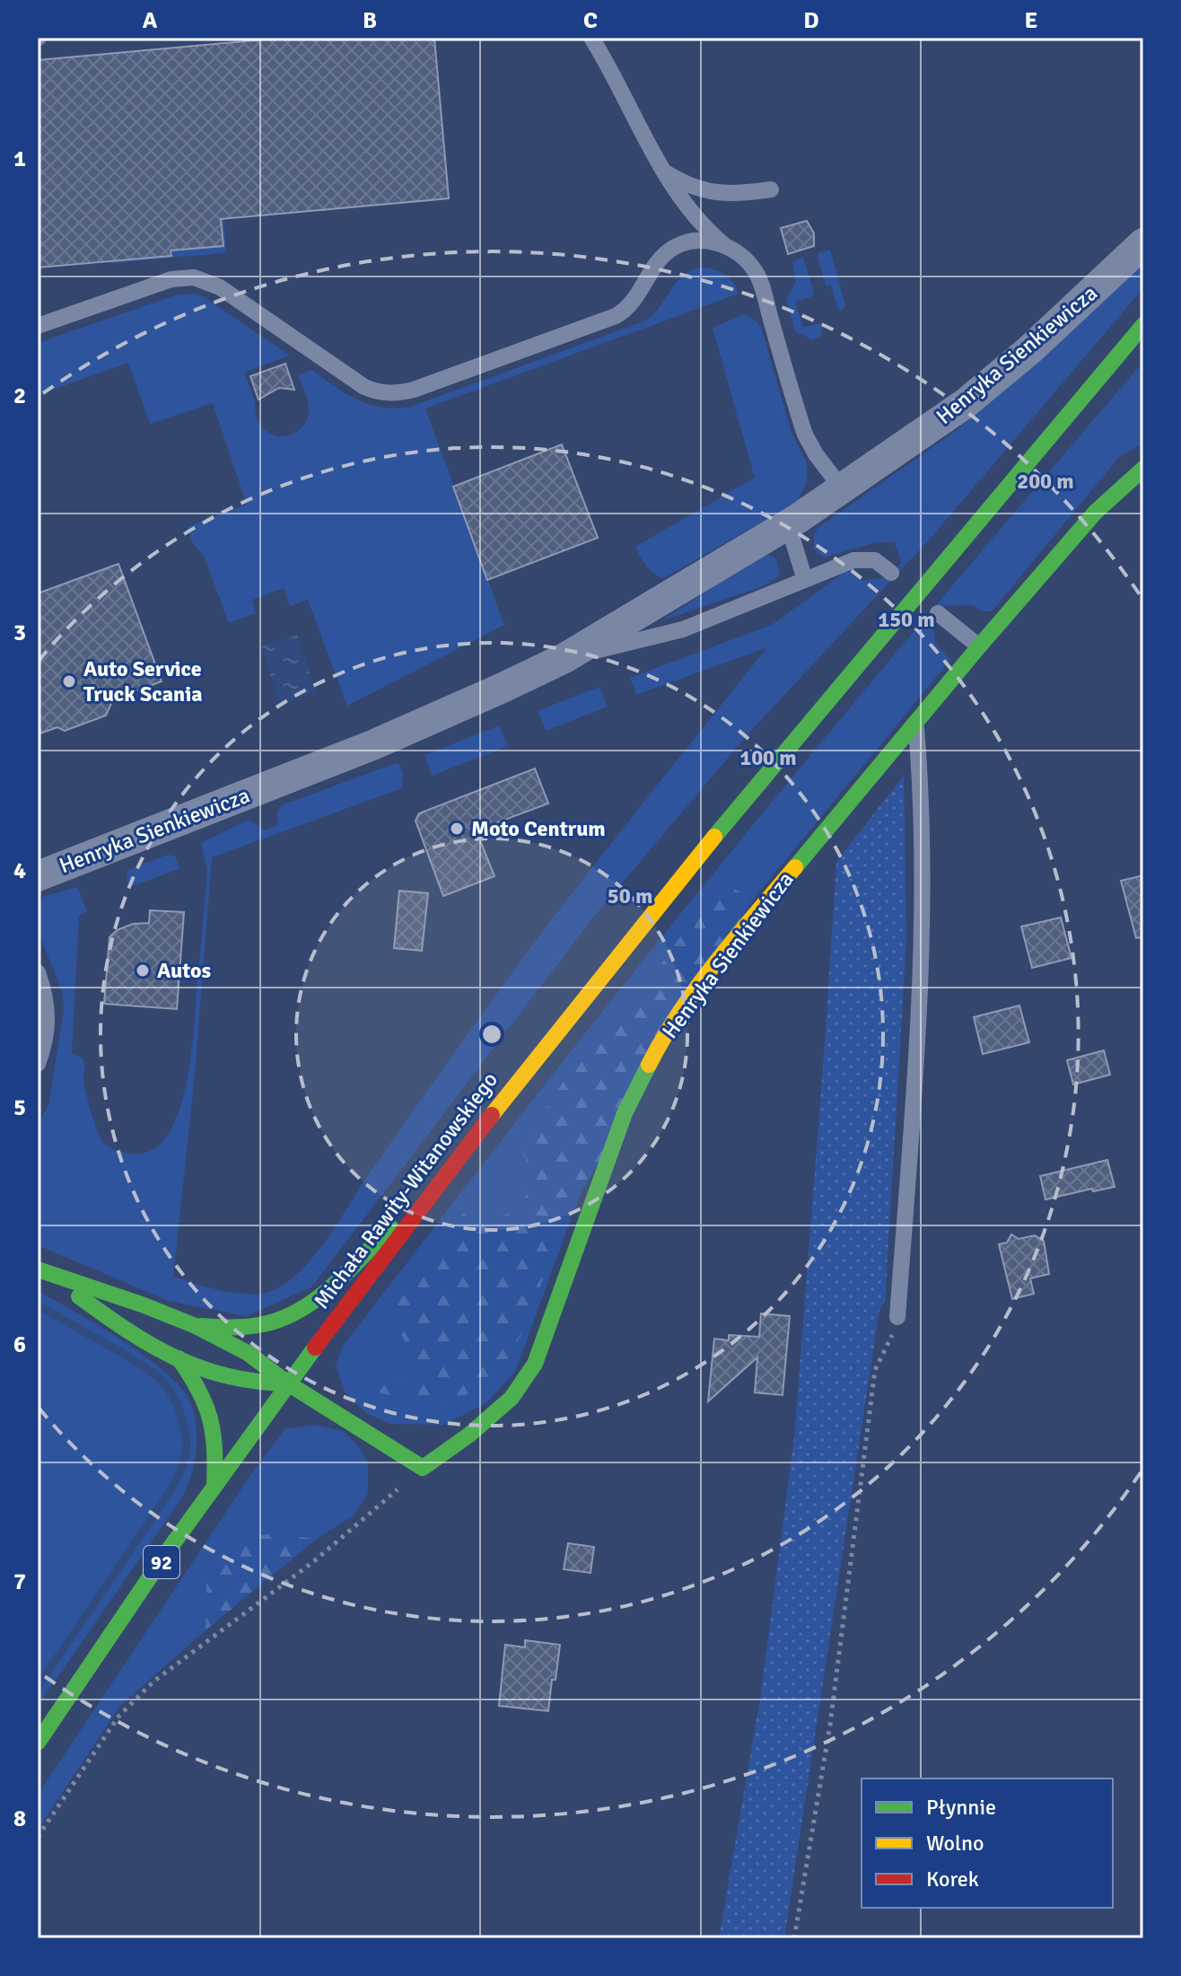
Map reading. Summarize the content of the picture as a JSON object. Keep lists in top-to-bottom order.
{
  "streets": {
    "street": ["Henryka Sienkiewicza", "Michała Rawity-Witanowskiego", "92"]
  },
  "places": ["Auto Service Truck Scania", "Moto Centrum", "Autos"],
  "legend": ["Płynnie", "Wolno", "Korek"],
  "grid": {
    "columns": [
      "A",
      "B",
      "C",
      "D",
      "E"
    ],
    "rows": [
      "1",
      "2",
      "3",
      "4",
      "5",
      "6",
      "7",
      "8"
    ]
  },
  "rings": [
    "200 m",
    "150 m",
    "100 m",
    "50 m"
  ]
}
